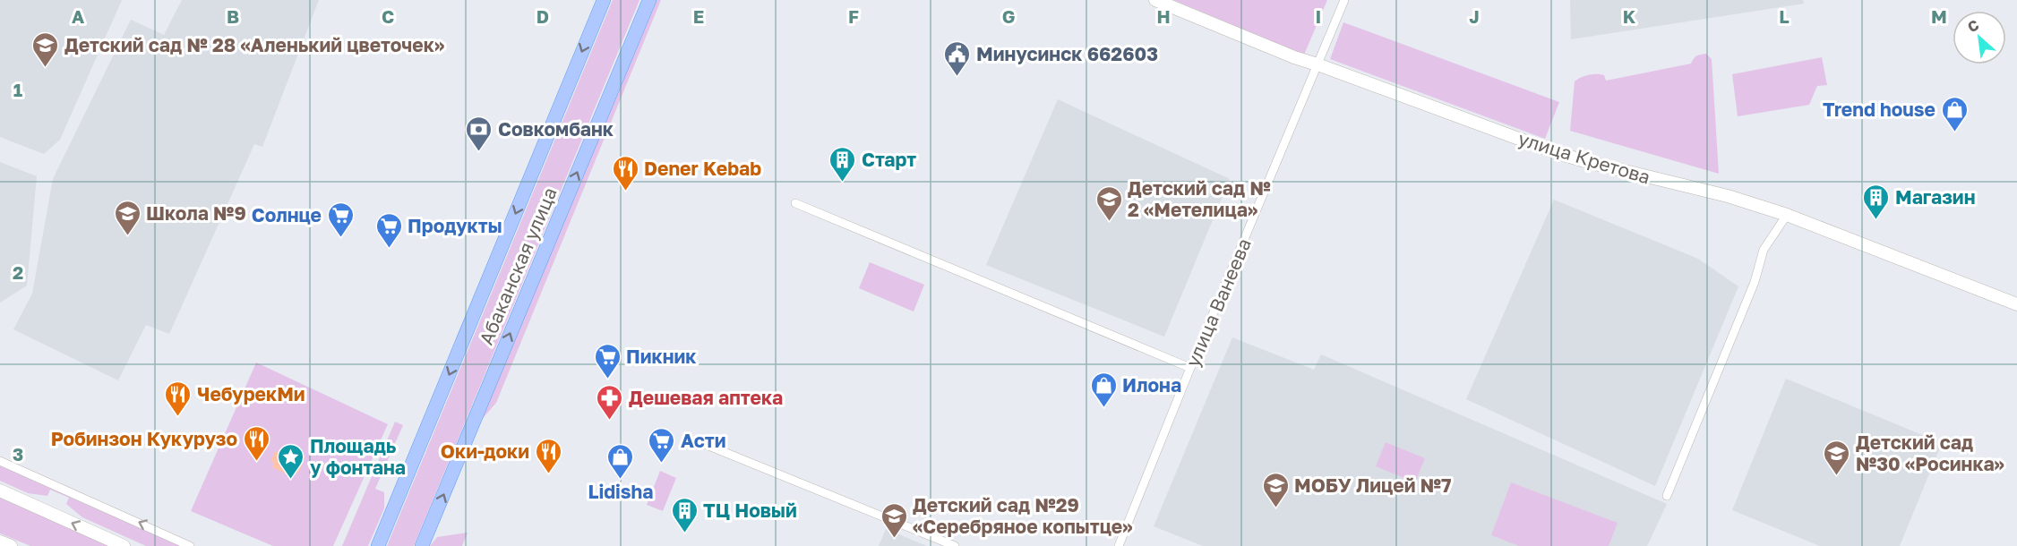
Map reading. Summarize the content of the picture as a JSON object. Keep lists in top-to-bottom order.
{
  "streets": {
    "main road": ["Абаканская улица"],
    "street": ["улица Кретова", "улица Ванеева"]
  },
  "crossings": [
    ["улица Кретова", "улица Ванеева"]
  ],
  "places": {
    "school or university": [
      "Детский сад № 28 «Аленький цветочек»",
      "Детский сад № 2 «Метелица»",
      "Школа №9",
      "Детский сад №30 «Росинка»",
      "МОБУ Лицей №7",
      "Детский сад №29 «Серебряное копытце»"
    ],
    "public building": ["Минусинск 662603"],
    "shop": ["Trend house", "Илона", "Lidisha"],
    "bank": ["Совкомбанк"],
    "building": ["Старт", "Магазин", "ТЦ Новый"],
    "restaurant": [
      "Dener Kebab",
      "ЧебурекМи",
      "Робинзон Кукурузо",
      "Оки-доки"
    ],
    "supermarket": [
      "Солнце",
      "Продукты",
      "Пикник",
      "Асти"
    ],
    "pharmacy": ["Дешевая аптека"],
    "place": ["Площадь у фонтана"]
  },
  "north": "top left",
  "grid": {
    "columns": [
      "A",
      "B",
      "C",
      "D",
      "E",
      "F",
      "G",
      "H",
      "I",
      "J",
      "K",
      "L",
      "M"
    ],
    "rows": ["1", "2", "3"]
  }
}
